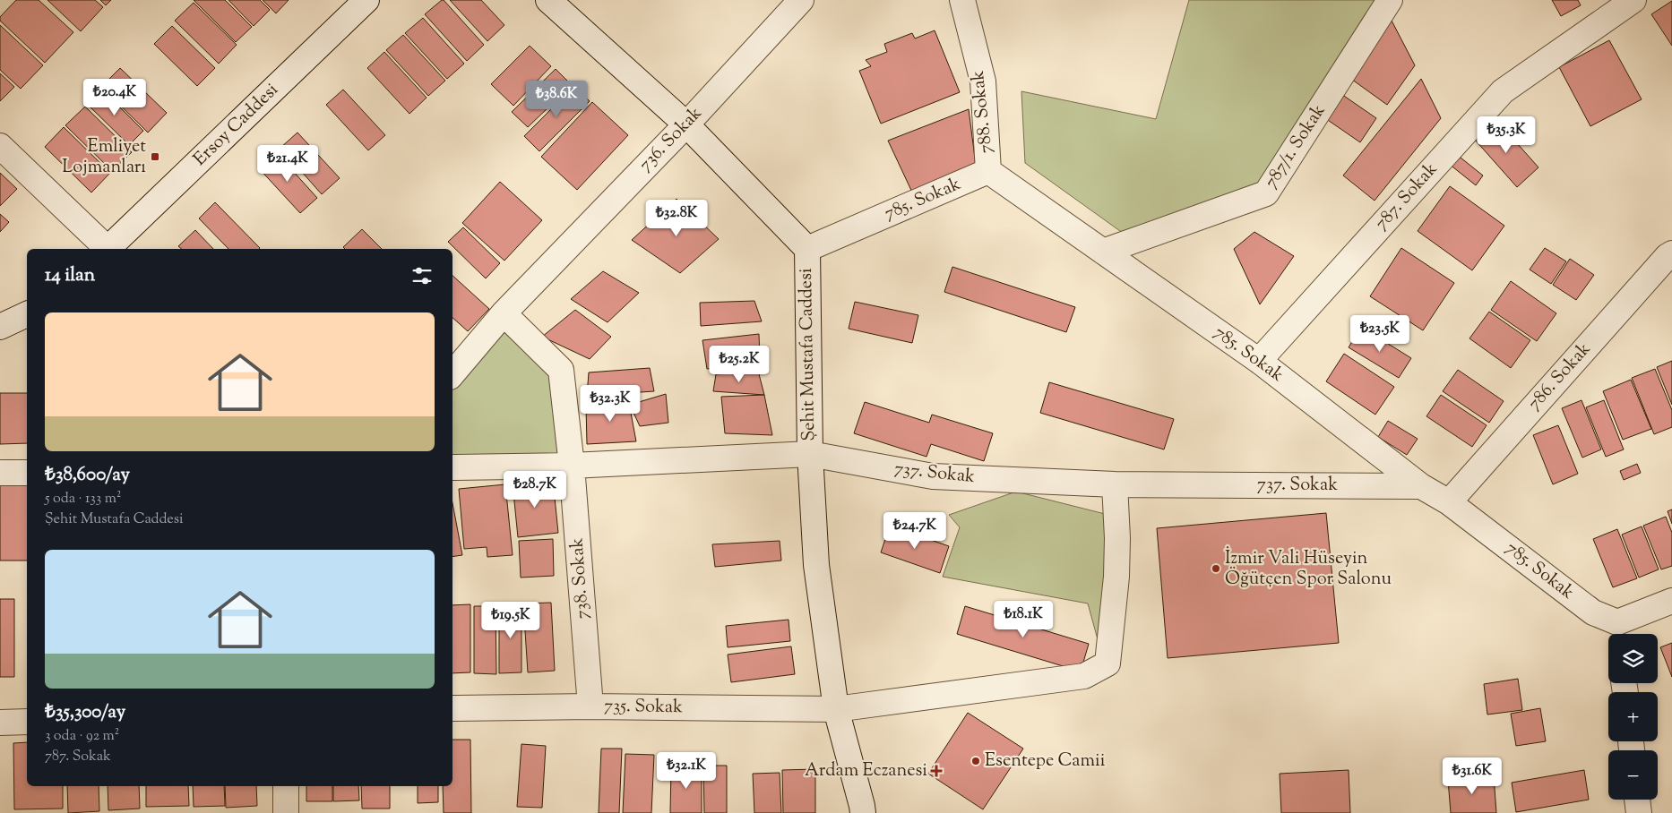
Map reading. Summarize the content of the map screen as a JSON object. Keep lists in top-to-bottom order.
{
  "streets": {
    "street": [
      "788. Sokak",
      "Ersoy Caddesi",
      "736. Sokak",
      "787/1. Sokak",
      "787. Sokak",
      "785. Sokak",
      "Şehit Mustafa Caddesi",
      "786. Sokak",
      "737. Sokak",
      "738. Sokak",
      "735. Sokak"
    ]
  },
  "crossings": [
    ["788. Sokak", "785. Sokak"],
    ["736. Sokak", "Şehit Mustafa Caddesi"],
    ["736. Sokak", "738. Sokak"],
    ["787/1. Sokak", "785. Sokak"],
    ["787. Sokak", "785. Sokak"],
    ["785. Sokak", "Şehit Mustafa Caddesi"],
    ["785. Sokak", "786. Sokak"],
    ["785. Sokak", "737. Sokak"],
    ["Şehit Mustafa Caddesi", "737. Sokak"],
    ["Şehit Mustafa Caddesi", "735. Sokak"],
    ["737. Sokak", "738. Sokak"],
    ["737. Sokak", "735. Sokak"],
    ["738. Sokak", "735. Sokak"]
  ],
  "places": {
    "transit": ["Emliyet Lojmanları"],
    "other": ["İzmir Vali Hüseyin Öğütçen Spor Salonu", "Esentepe Camii"],
    "health": ["Ardam Eczanesi"]
  },
  "page": {
    "price": [
      "₺20.4K",
      "₺38.6K",
      "₺35.3K",
      "₺21.4K",
      "₺32.8K",
      "₺23.5K",
      "₺25.2K",
      "₺32.3K",
      "₺28.7K",
      "₺24.7K",
      "₺18.1K",
      "₺19.5K",
      "₺32.1K",
      "₺31.6K"
    ],
    "heading": "14 ilan",
    "list": [
      {
        "name": "₺38,600/ay",
        "note": "5 oda · 133 m² · Şehit Mustafa Caddesi"
      },
      {
        "name": "₺35,300/ay",
        "note": "3 oda · 92 m² · 787. Sokak"
      }
    ],
    "map_buttons": ["+", "−"]
  }
}
